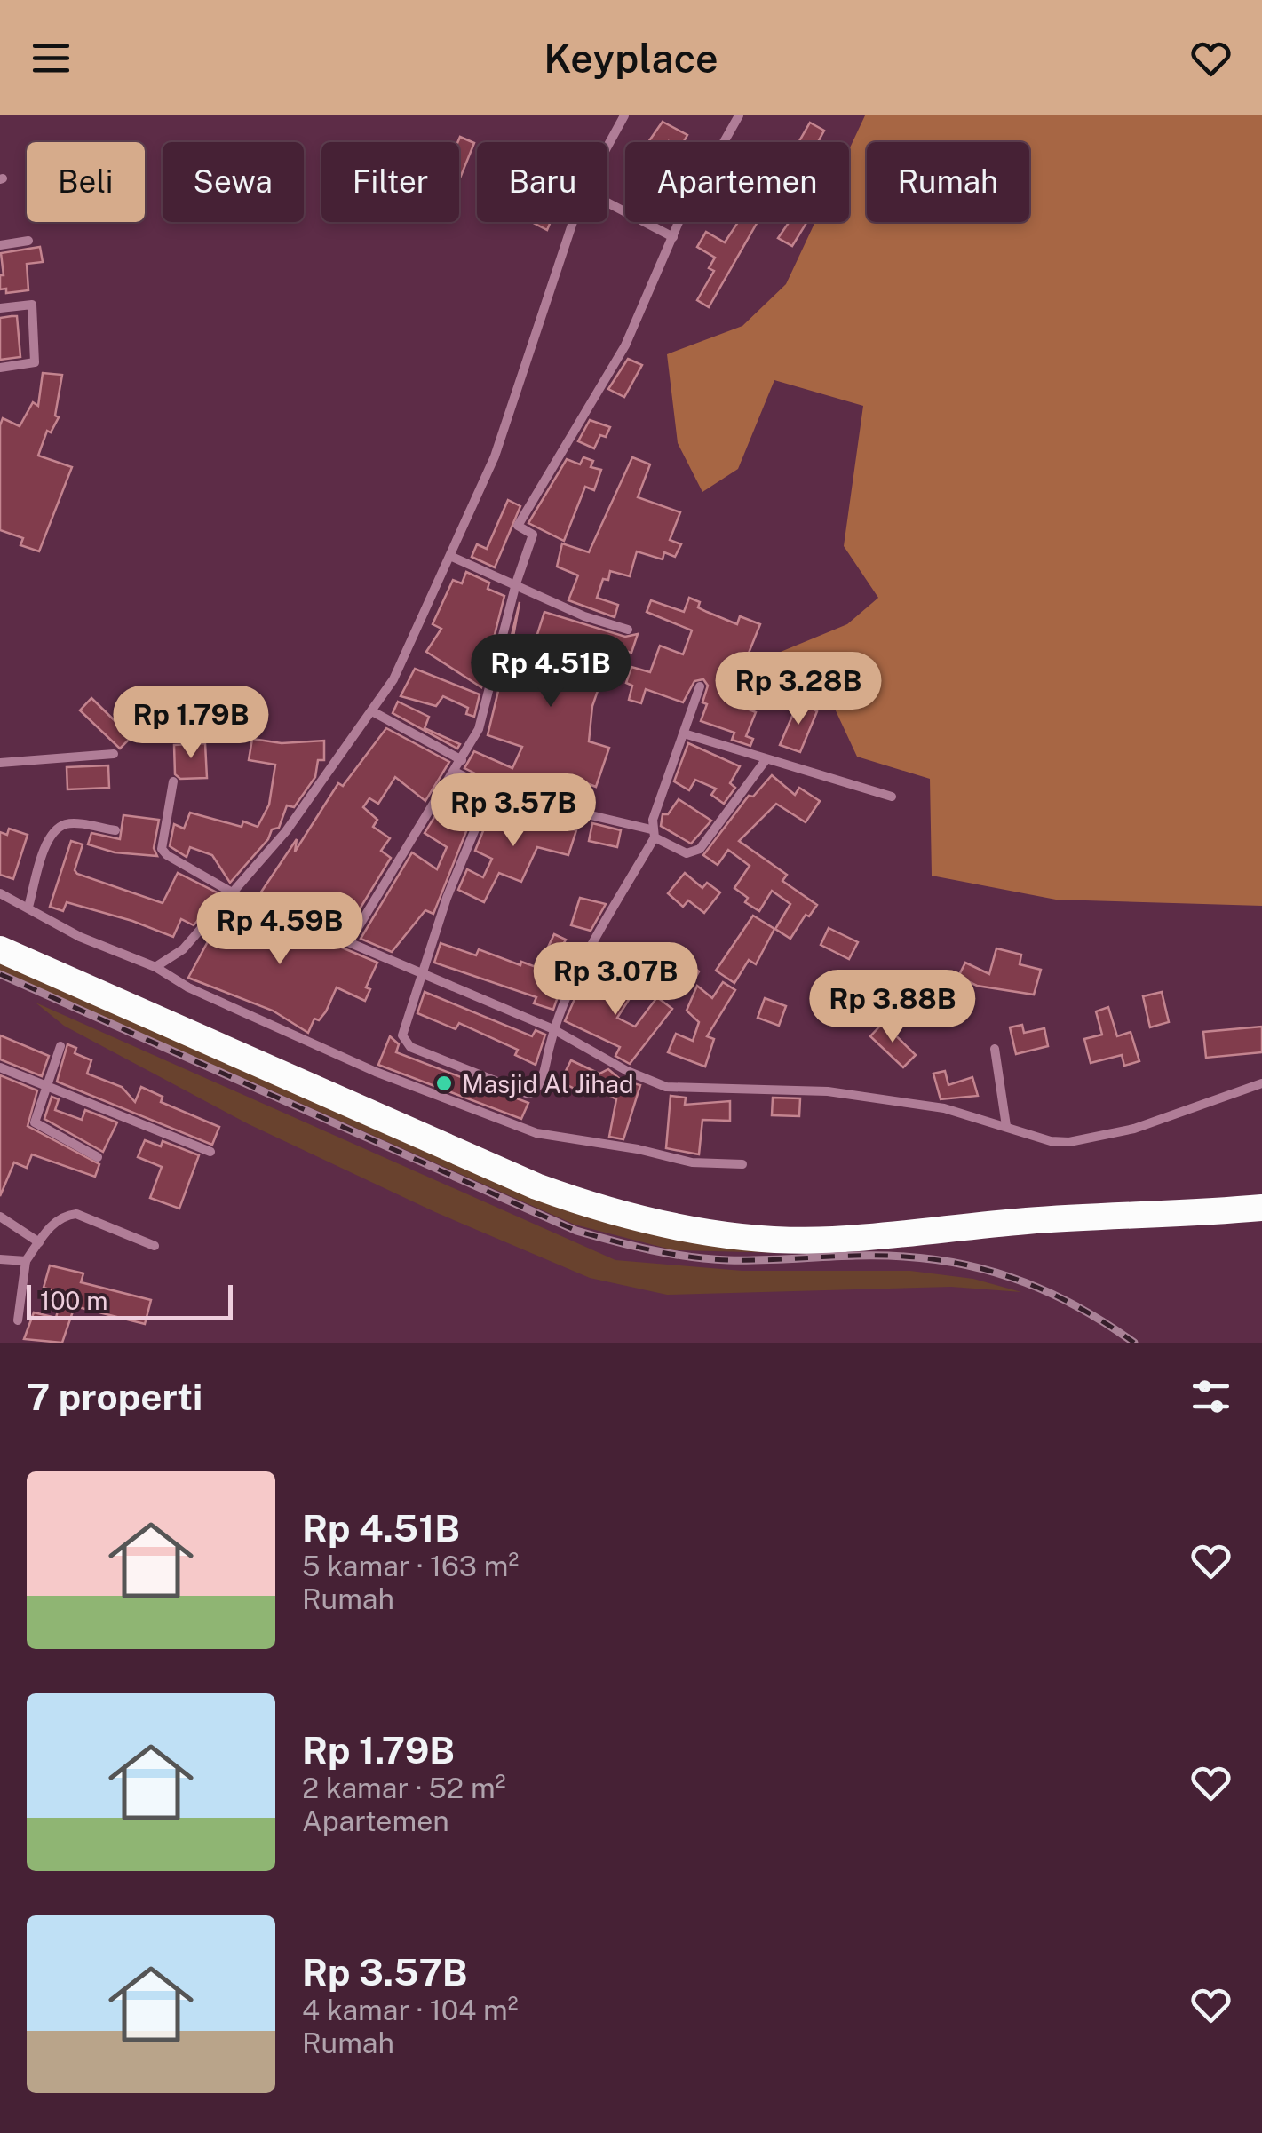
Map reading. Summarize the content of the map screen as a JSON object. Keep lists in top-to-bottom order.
{
  "places": ["Masjid Al Jihad"],
  "scale_bar": "100 m",
  "page": {
    "header": "Keyplace",
    "chip": [
      "Beli",
      "Sewa",
      "Filter",
      "Baru",
      "Apartemen",
      "Rumah"
    ],
    "price": [
      "Rp 4.51B",
      "Rp 3.28B",
      "Rp 1.79B",
      "Rp 3.57B",
      "Rp 4.59B",
      "Rp 3.07B",
      "Rp 3.88B"
    ],
    "scale": "100 m",
    "heading": "7 properti",
    "list": [
      {
        "name": "Rp 4.51B",
        "note": "5 kamar · 163 m² · Rumah"
      },
      {
        "name": "Rp 1.79B",
        "note": "2 kamar · 52 m² · Apartemen"
      },
      {
        "name": "Rp 3.57B",
        "note": "4 kamar · 104 m² · Rumah"
      }
    ]
  }
}
